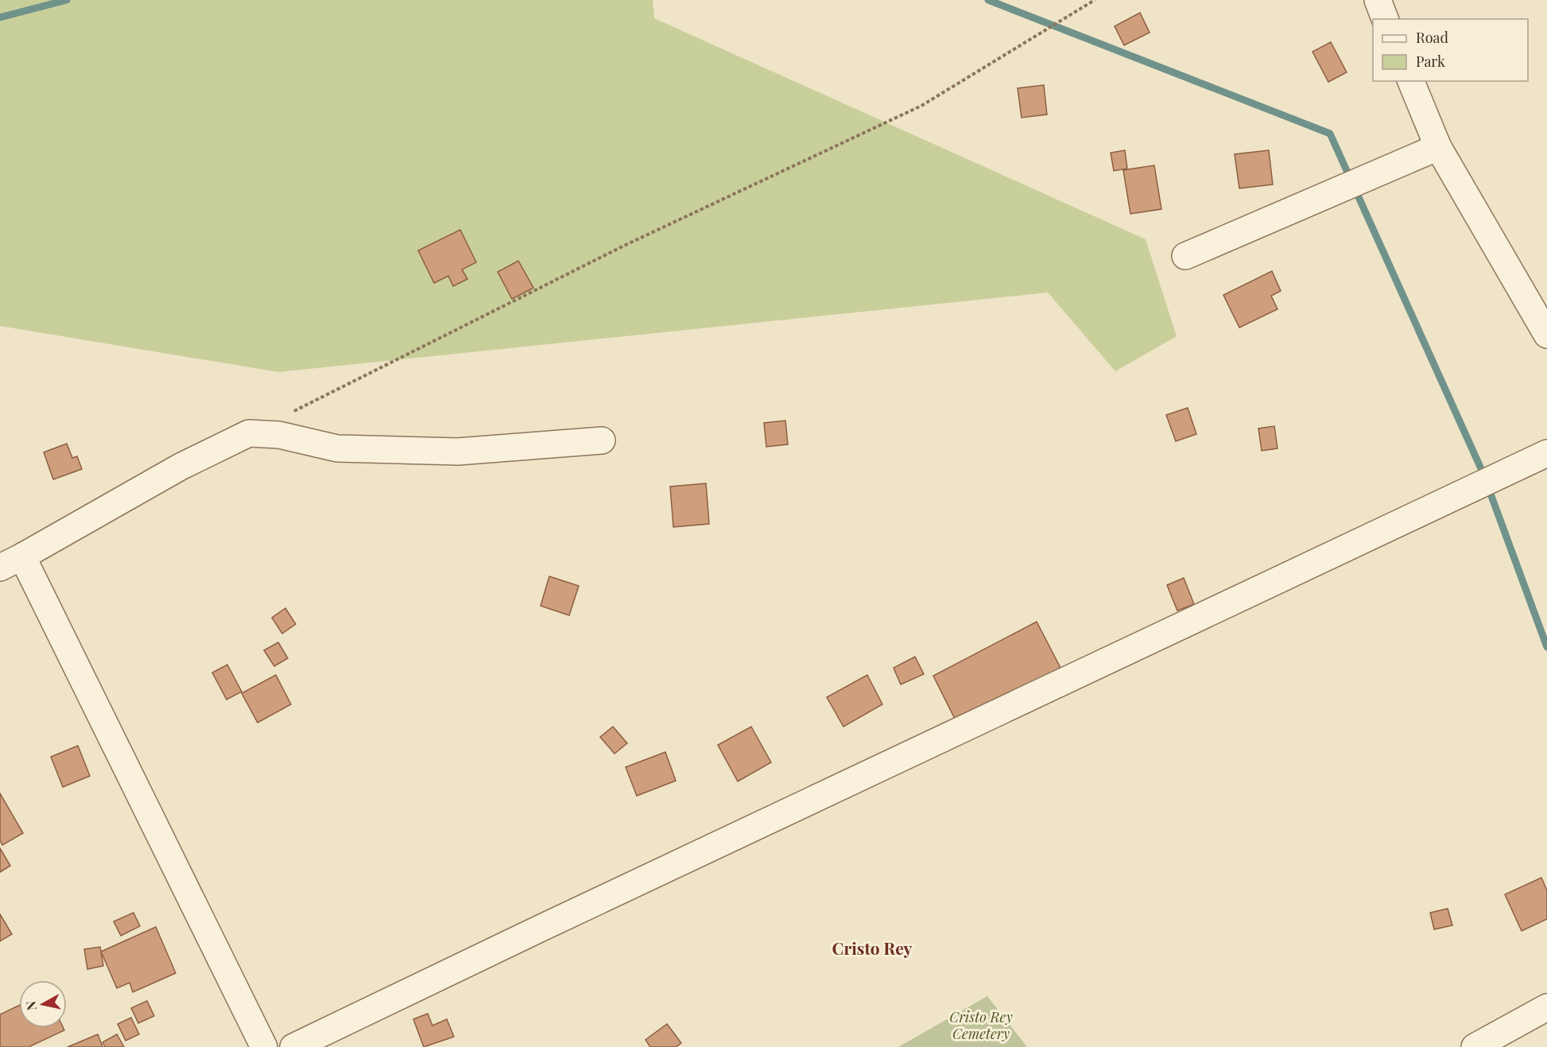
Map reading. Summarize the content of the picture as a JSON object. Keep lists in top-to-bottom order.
{
  "districts": ["Cristo Rey"],
  "parks": ["Cristo Rey Cemetery"],
  "legend": ["Road", "Park"],
  "north": "left"
}
